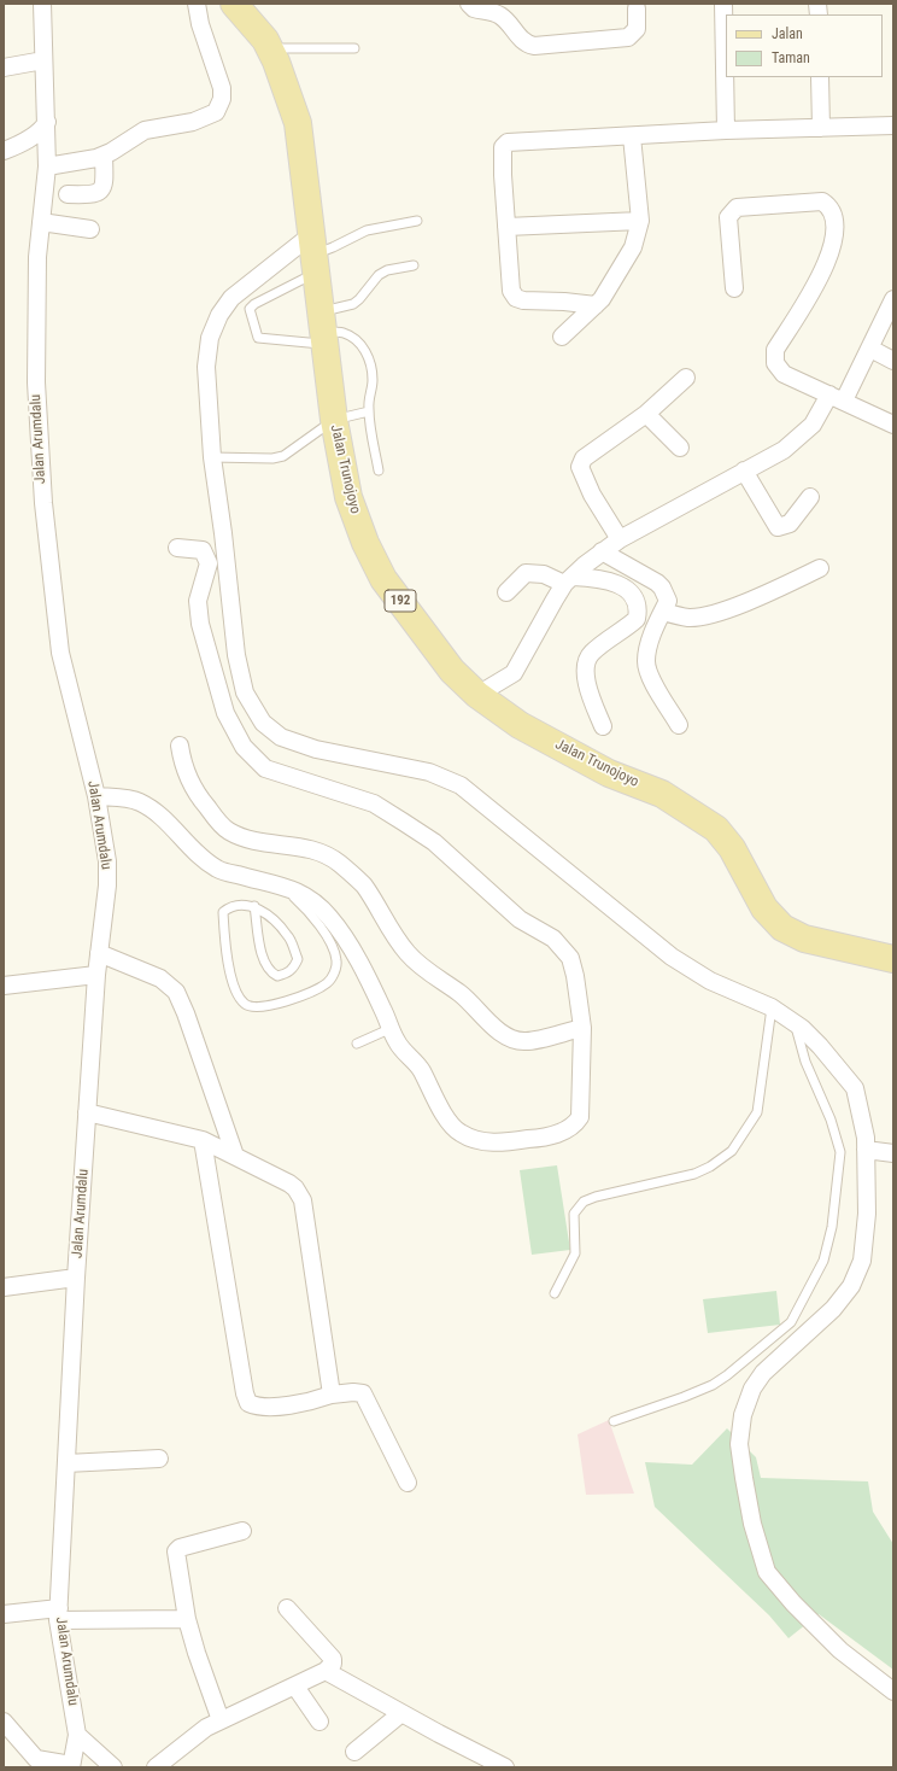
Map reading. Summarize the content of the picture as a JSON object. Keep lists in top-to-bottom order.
{
  "streets": {
    "main road": ["Jalan Trunojoyo", "192"],
    "street": ["Jalan Arumdalu"]
  },
  "legend": ["Jalan", "Taman"]
}
